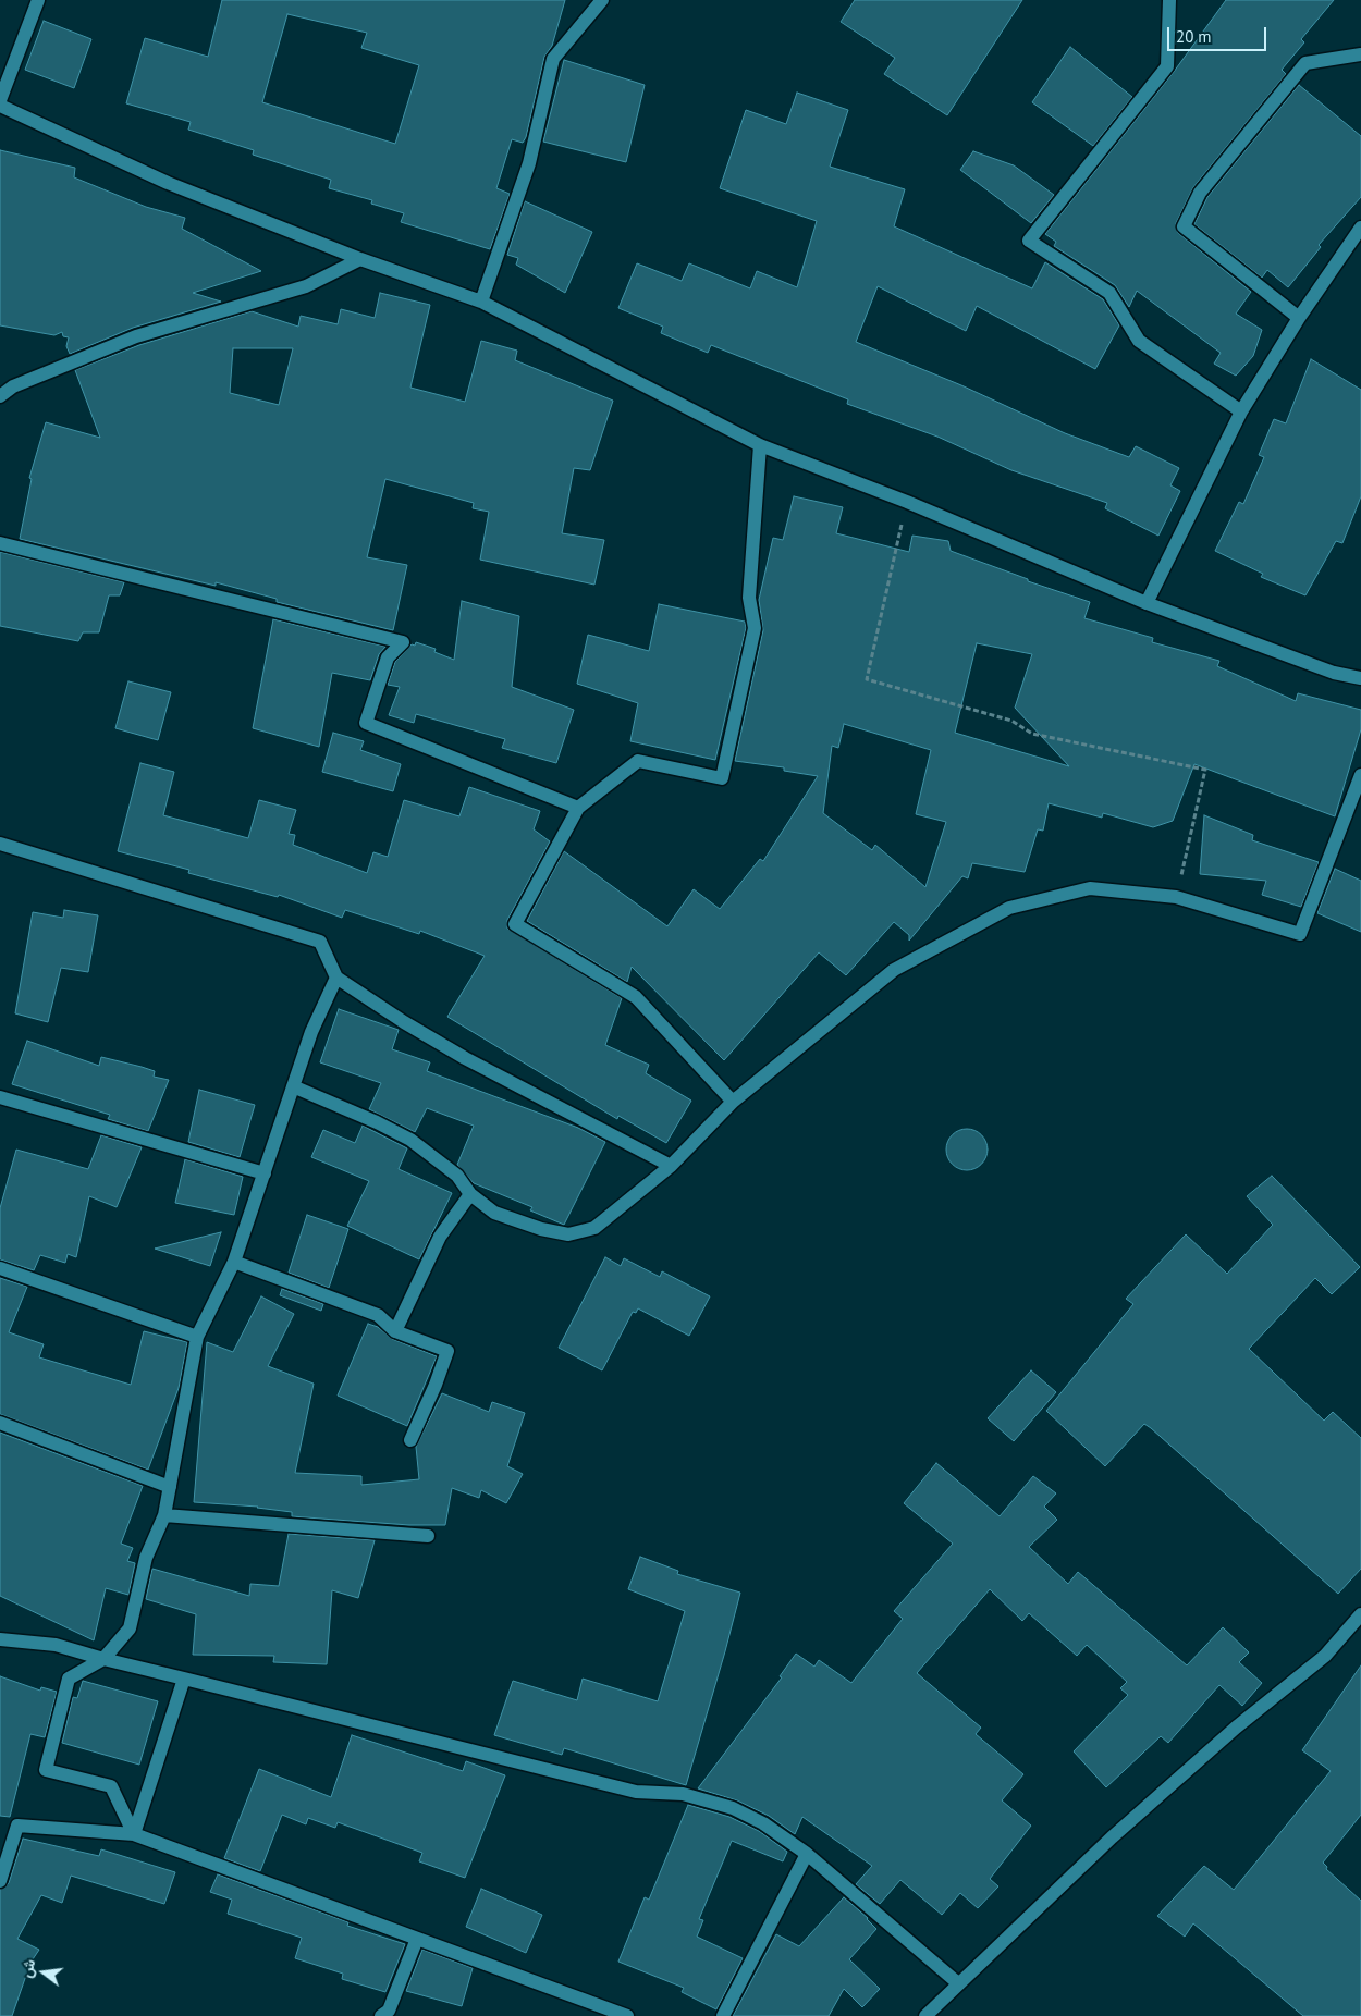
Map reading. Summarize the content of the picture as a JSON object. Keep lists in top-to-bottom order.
{
  "scale_bar": "20 m",
  "north": "left"
}
